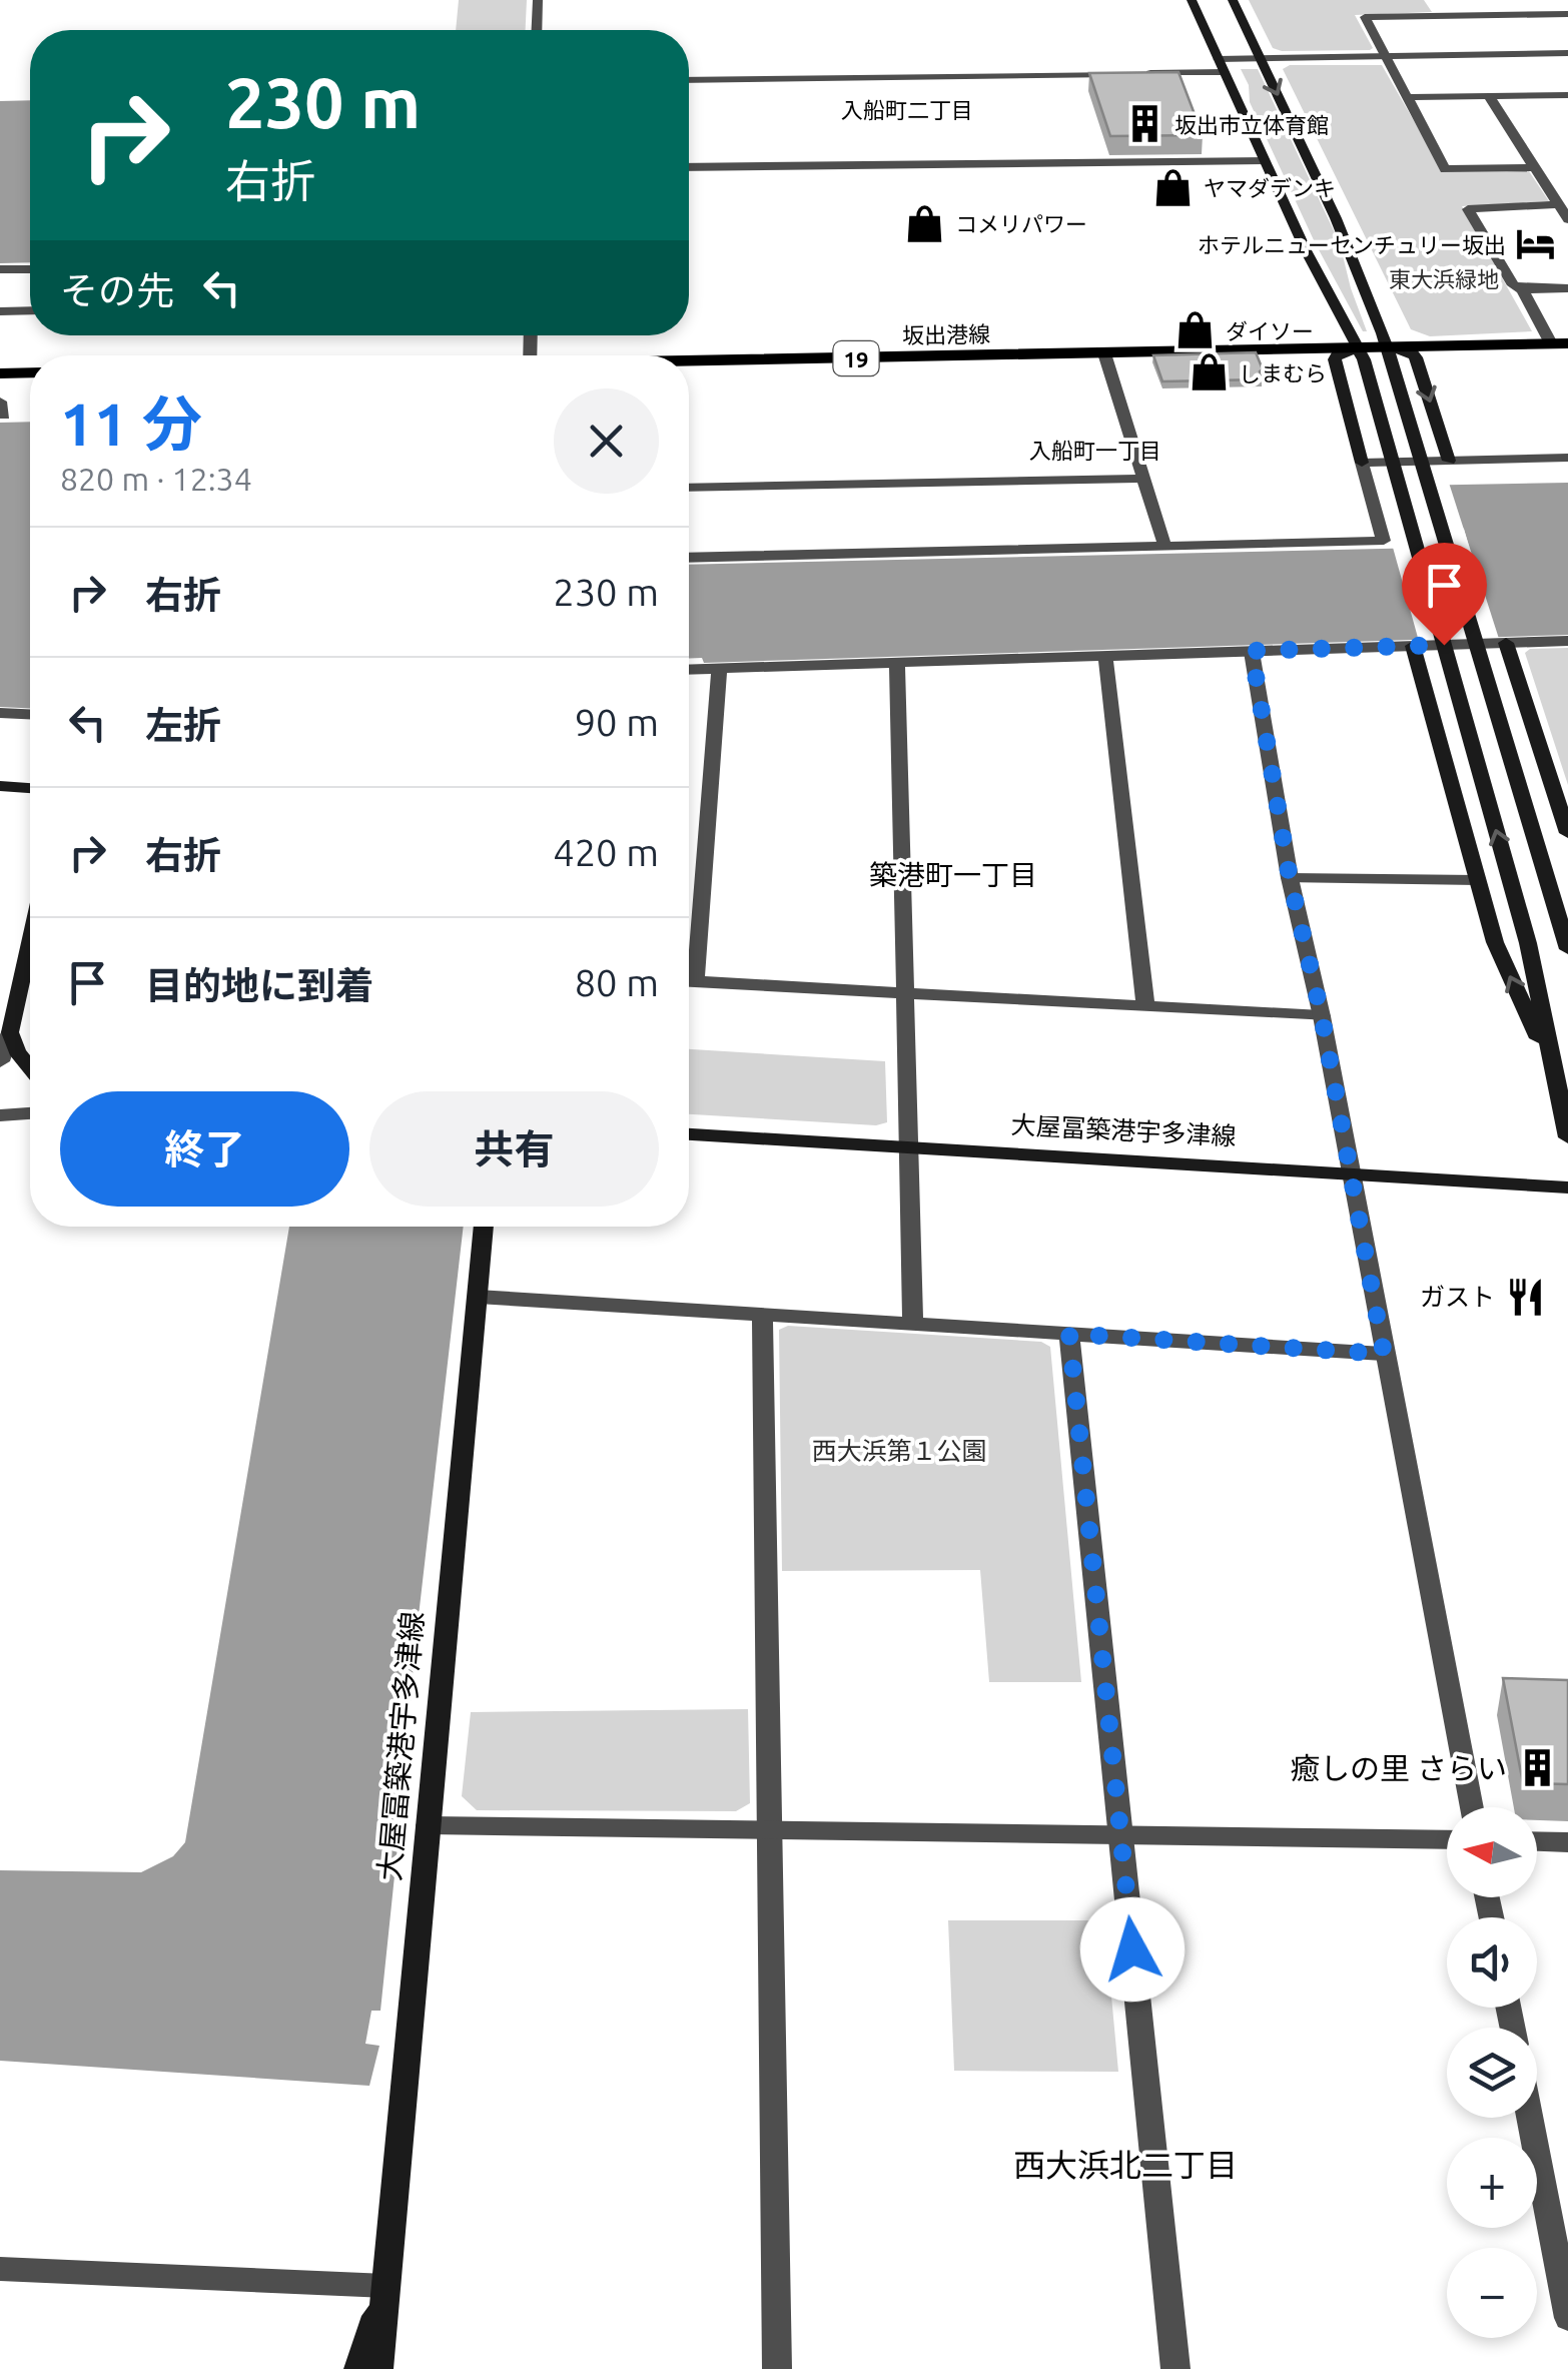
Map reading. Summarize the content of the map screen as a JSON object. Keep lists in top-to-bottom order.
{
  "streets": {
    "main road": ["坂出港線", "19", "大屋冨築港宇多津線"]
  },
  "districts": [
    "入船町二丁目",
    "入船町一丁目",
    "築港町一丁目",
    "西大浜北二丁目"
  ],
  "parks": ["東大浜緑地", "西大浜第１公園"],
  "places": {
    "building": ["坂出市立体育館", "癒しの里 さらい"],
    "shop": [
      "ヤマダデンキ",
      "コメリパワー",
      "ダイソー",
      "しまむら"
    ],
    "hotel": ["ホテルニューセンチュリー坂出"],
    "restaurant": ["ガスト"]
  },
  "north": "left",
  "page": {
    "turn": ["230 m", "右折"],
    "then": "その先",
    "heading": ["11 分", "820 m · 12:34"],
    "list": [
      {
        "name": "右折",
        "value": "230 m"
      },
      {
        "name": "左折",
        "value": "90 m"
      },
      {
        "name": "右折",
        "value": "420 m"
      },
      {
        "name": "目的地に到着",
        "value": "80 m"
      }
    ],
    "buttons": ["終了", "共有"],
    "map_buttons": ["+", "−"]
  }
}
